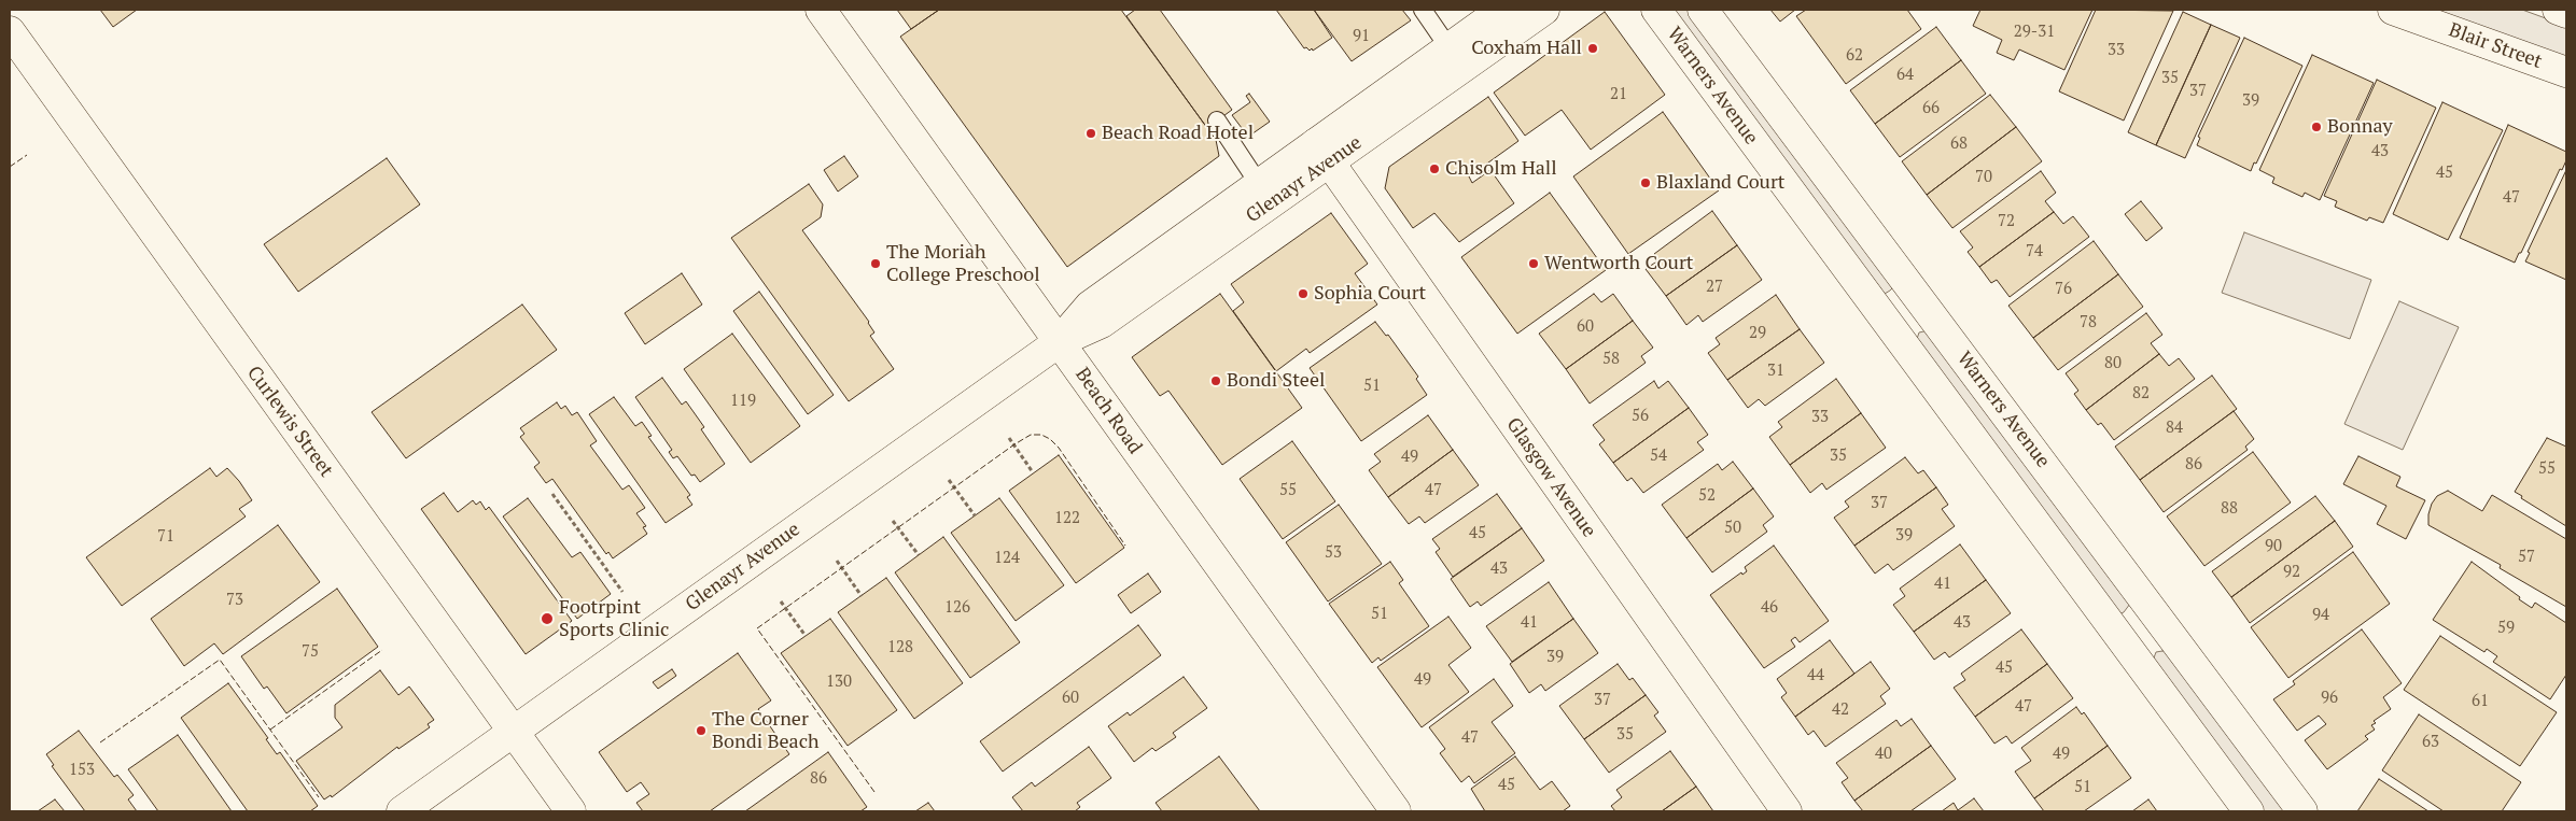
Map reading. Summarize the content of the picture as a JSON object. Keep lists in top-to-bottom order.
{
  "streets": {
    "street": [
      "Blair Street",
      "Warners Avenue",
      "Glenayr Avenue",
      "Beach Road",
      "Curlewis Street",
      "Glasgow Avenue"
    ]
  },
  "crossings": [
    ["Glenayr Avenue", "Beach Road"],
    ["Glenayr Avenue", "Curlewis Street"],
    ["Glenayr Avenue", "Glasgow Avenue"]
  ],
  "places": [
    "Coxham Hall",
    "Bonnay",
    "Beach Road Hotel",
    "Chisolm Hall",
    "Blaxland Court",
    "The Moriah College Preschool",
    "Wentworth Court",
    "Sophia Court",
    "Bondi Steel",
    "Footrpint Sports Clinic",
    "The Corner Bondi Beach"
  ],
  "house_numbers": [
    "29-31",
    "91",
    "33",
    "62",
    "64",
    "35",
    "37",
    "21",
    "39",
    "66",
    "68",
    "43",
    "45",
    "70",
    "47",
    "72",
    "74",
    "27",
    "76",
    "78",
    "60",
    "29",
    "58",
    "80",
    "31",
    "51",
    "82",
    "119",
    "56",
    "33",
    "84",
    "54",
    "35",
    "49",
    "86",
    "55",
    "55",
    "47",
    "52",
    "37",
    "88",
    "122",
    "50",
    "45",
    "39",
    "71",
    "90",
    "53",
    "57",
    "124",
    "43",
    "92",
    "41",
    "73",
    "126",
    "46",
    "51",
    "94",
    "41",
    "43",
    "59",
    "128",
    "75",
    "39",
    "45",
    "44",
    "49",
    "130",
    "60",
    "96",
    "37",
    "61",
    "47",
    "42",
    "35",
    "47",
    "63",
    "40",
    "49",
    "153",
    "86",
    "45",
    "51"
  ]
}
